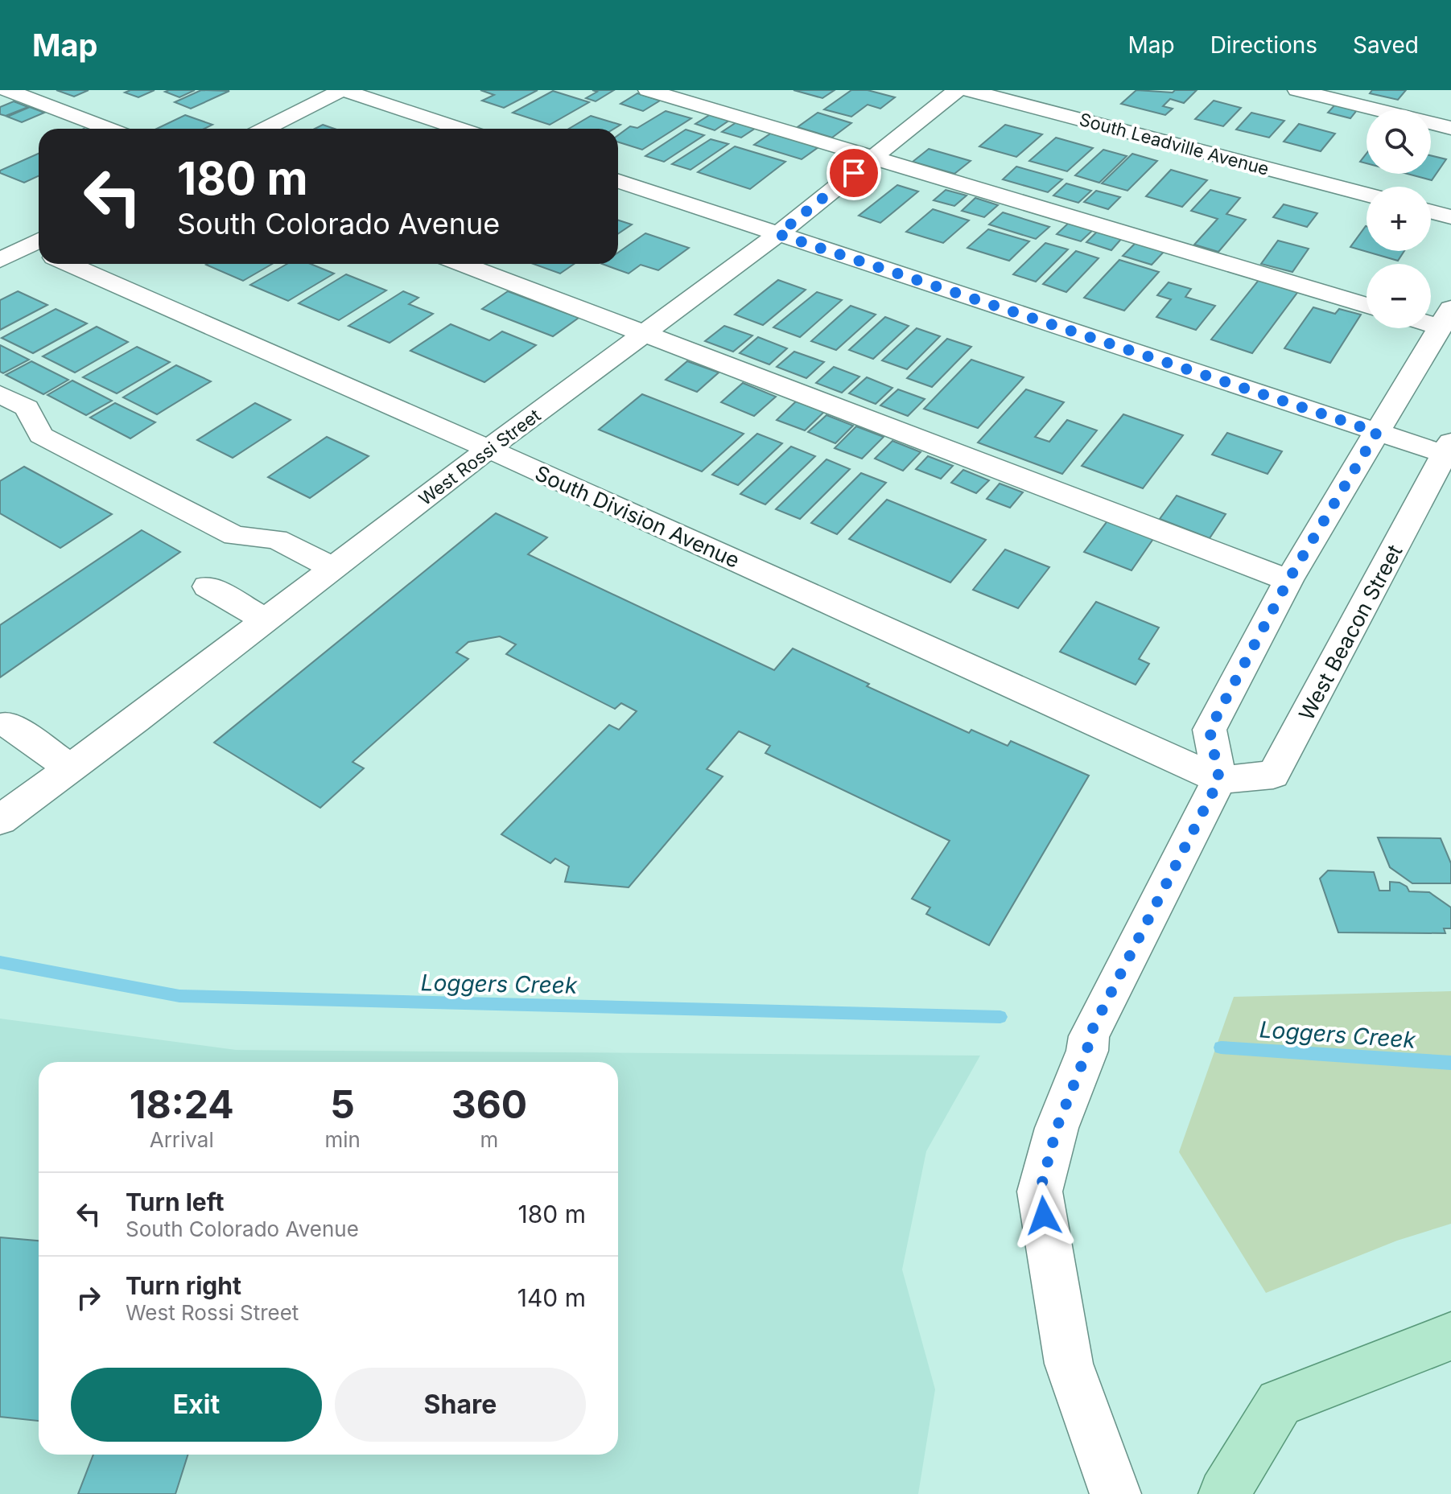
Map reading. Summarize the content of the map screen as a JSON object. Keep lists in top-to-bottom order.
{
  "streets": {
    "street": [
      "South Leadville Avenue",
      "West Rossi Street",
      "South Division Avenue",
      "West Beacon Street"
    ]
  },
  "crossings": [
    ["West Rossi Street", "South Division Avenue"],
    ["South Division Avenue", "West Beacon Street"]
  ],
  "water": ["Loggers Creek"],
  "page": {
    "header": "Map",
    "nav": ["Map", "Directions", "Saved"],
    "map_buttons": ["+", "−"],
    "turn": ["180 m", "South Colorado Avenue"],
    "eta": [
      "18:24",
      "Arrival",
      "5",
      "min",
      "360",
      "m"
    ],
    "list": [
      {
        "name": "Turn left",
        "note": "South Colorado Avenue",
        "value": "180 m"
      },
      {
        "name": "Turn right",
        "note": "West Rossi Street",
        "value": "140 m"
      }
    ],
    "buttons": ["Exit", "Share"]
  }
}
